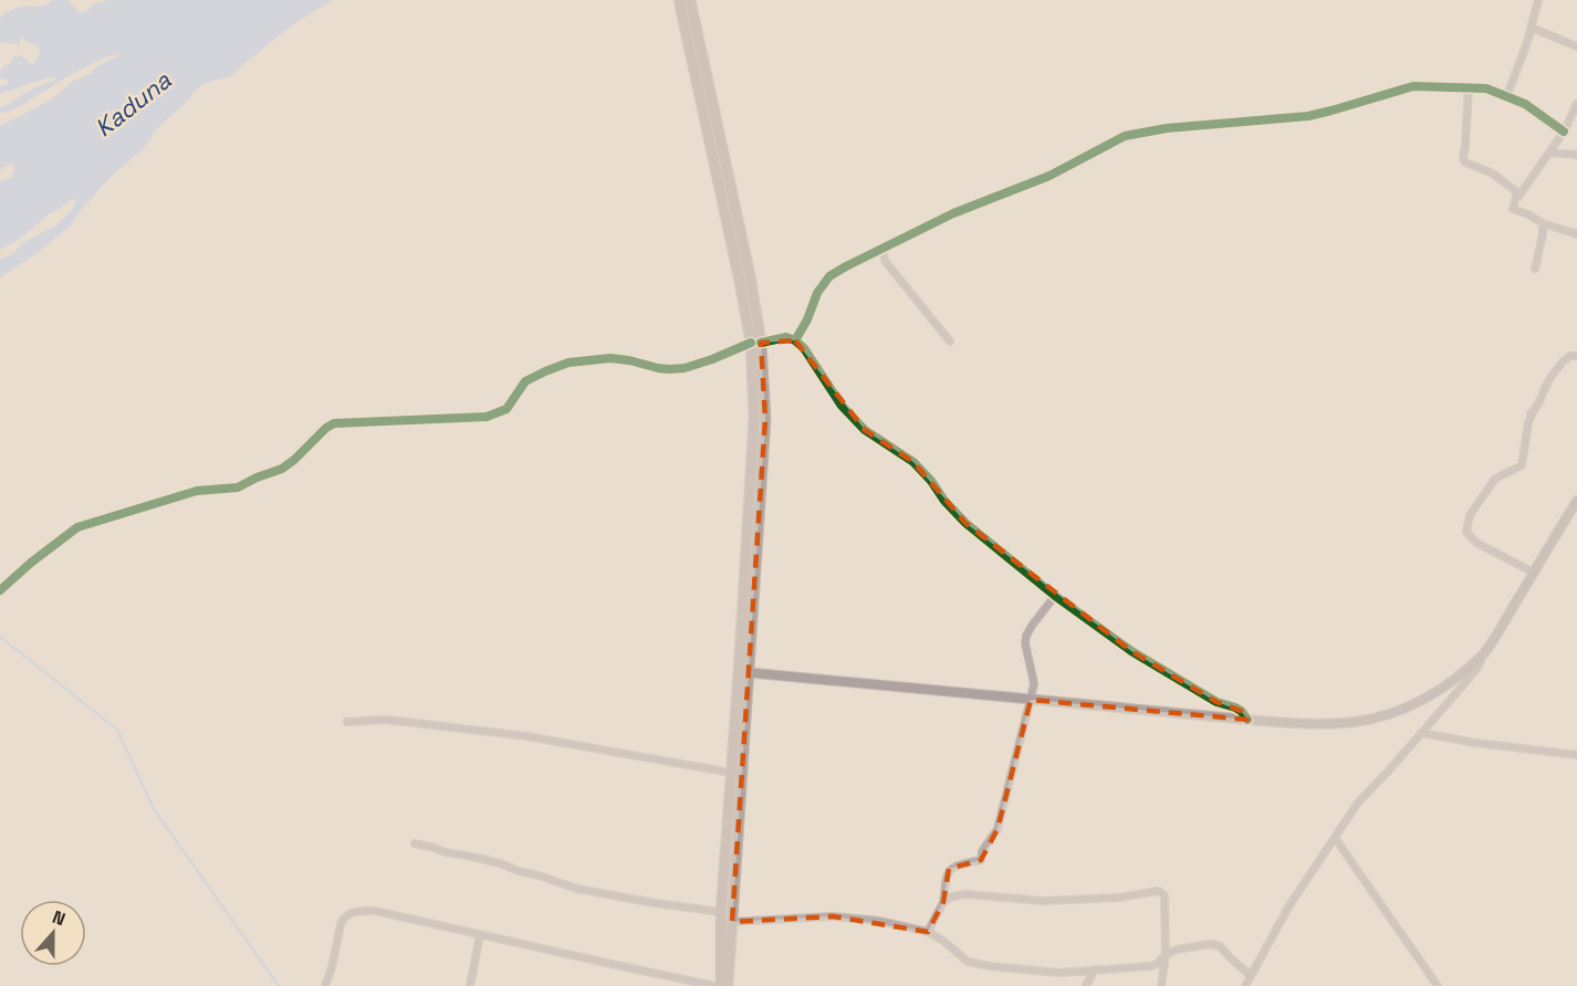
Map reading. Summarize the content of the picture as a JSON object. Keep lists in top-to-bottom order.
{
  "water": ["Kaduna"],
  "north": "top"
}
